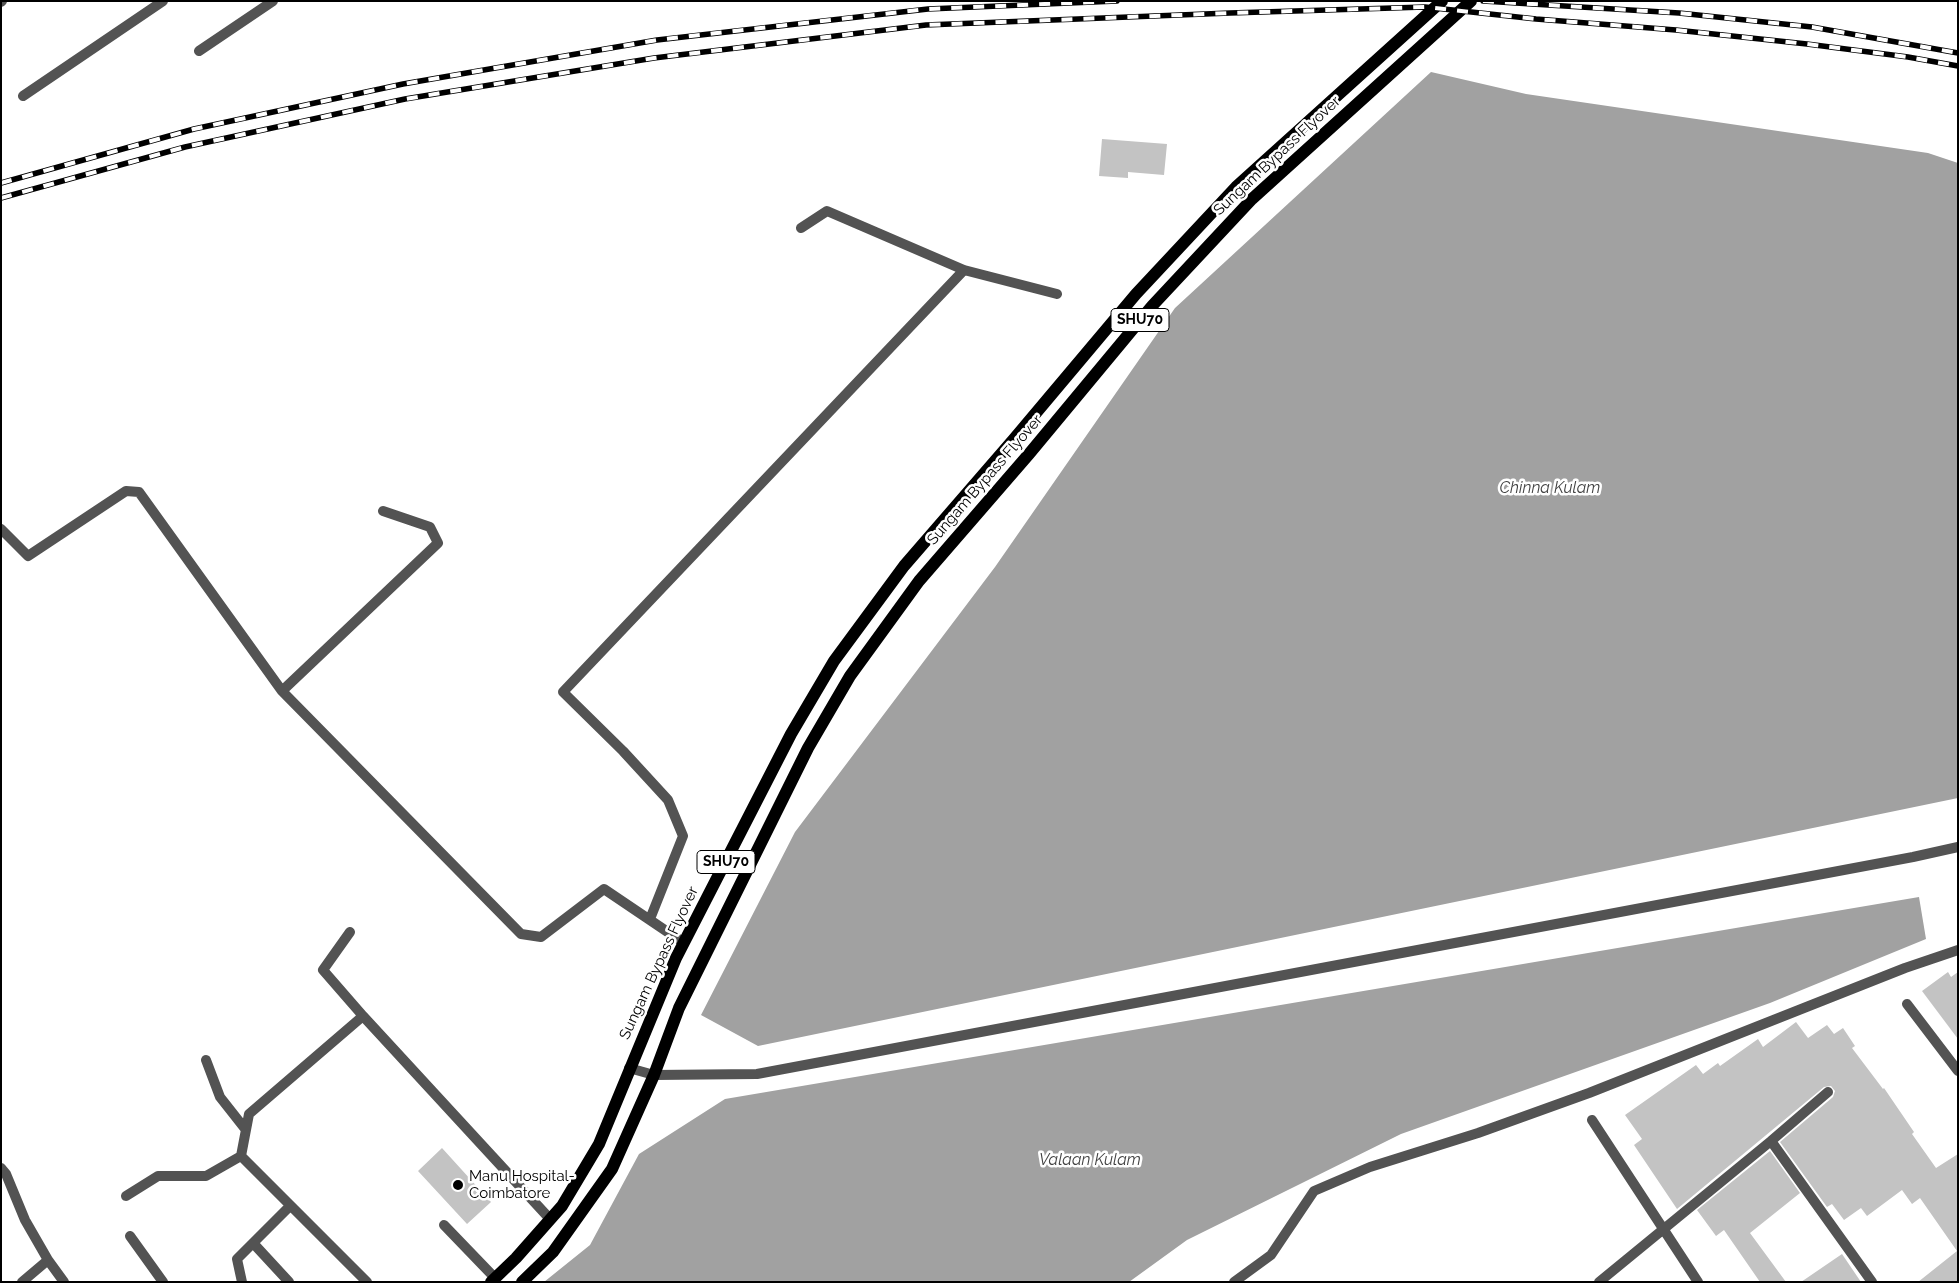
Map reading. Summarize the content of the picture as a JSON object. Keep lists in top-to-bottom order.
{
  "streets": {
    "main road": ["Sungam Bypass Flyover", "SHU70"]
  },
  "crossings": [
    ["Sungam Bypass Flyover", "SHU70"]
  ],
  "water": ["Chinna Kulam", "Valaan Kulam"],
  "places": ["Manu Hospital- Coimbatore"]
}
